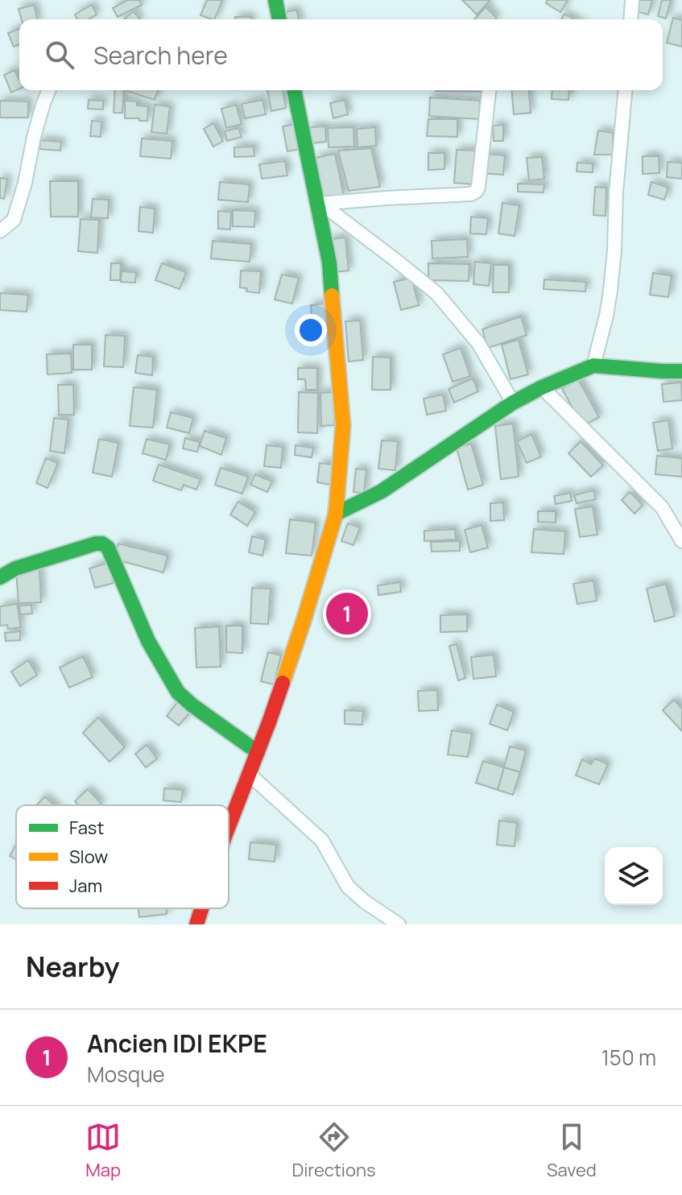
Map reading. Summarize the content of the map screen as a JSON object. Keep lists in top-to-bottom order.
{
  "legend": ["Fast", "Slow", "Jam"],
  "page": {
    "search": "Search here",
    "pins": "1",
    "heading": "Nearby",
    "list": [
      {
        "mark": "1",
        "name": "Ancien IDI EKPE",
        "note": "Mosque",
        "value": "150 m"
      }
    ],
    "nav": ["Map", "Directions", "Saved"]
  }
}
